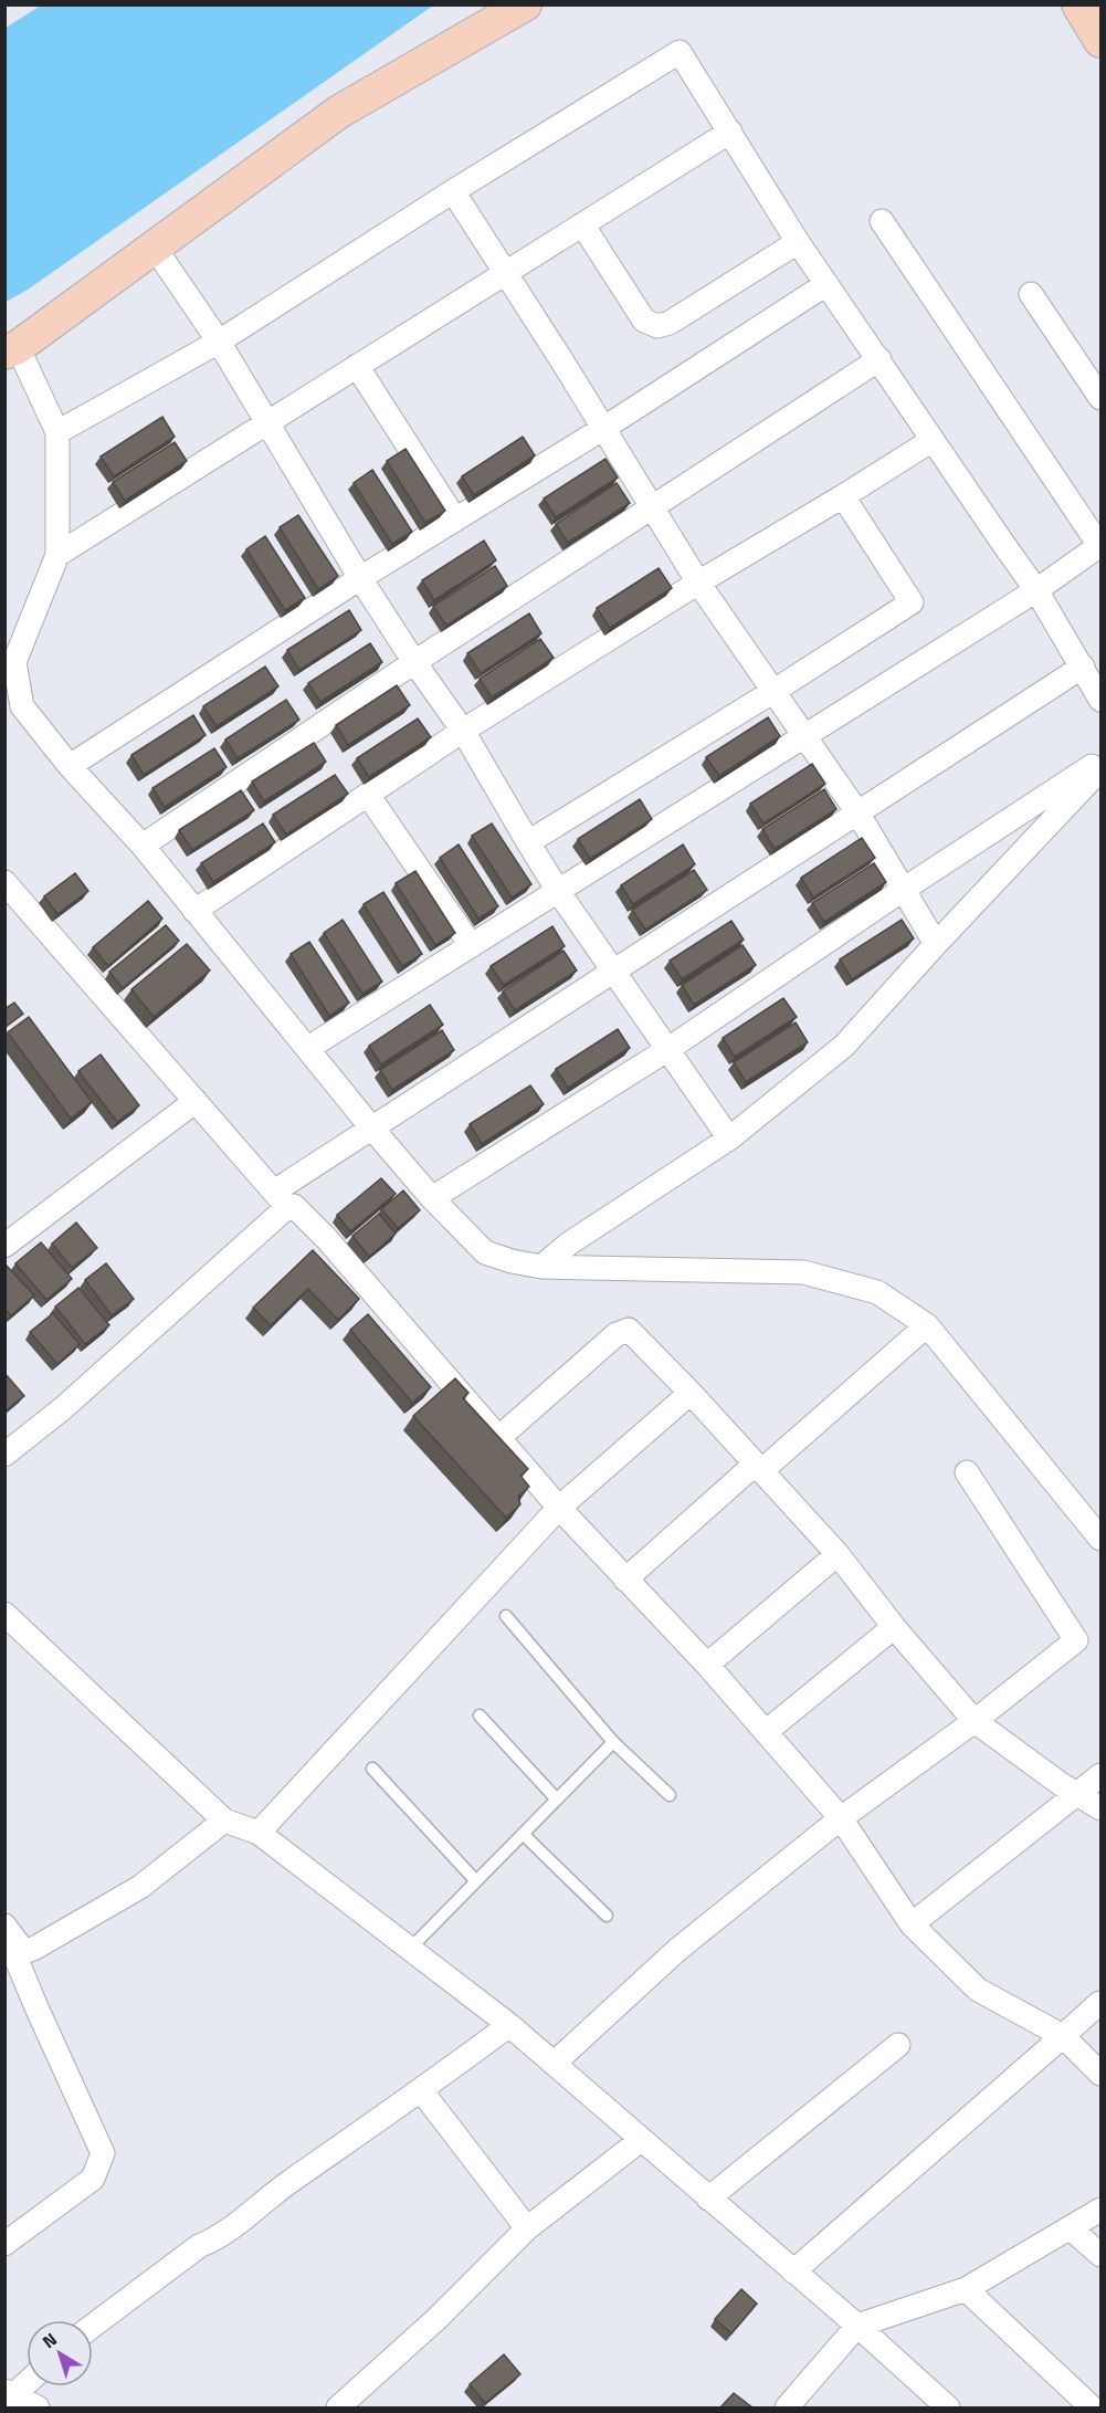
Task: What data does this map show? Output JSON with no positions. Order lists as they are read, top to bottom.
{
  "north": "top left"
}
